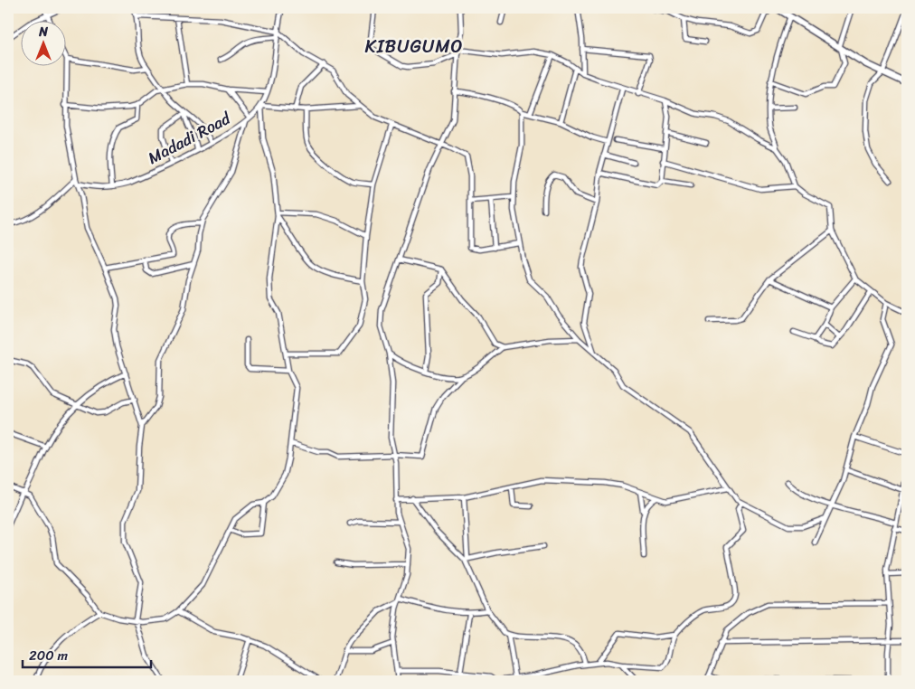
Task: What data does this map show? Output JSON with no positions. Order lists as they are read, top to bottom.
{
  "streets": {
    "street": ["Madadi Road"]
  },
  "districts": ["KIBUGUMO"],
  "scale_bar": "200 m",
  "north": "top"
}
